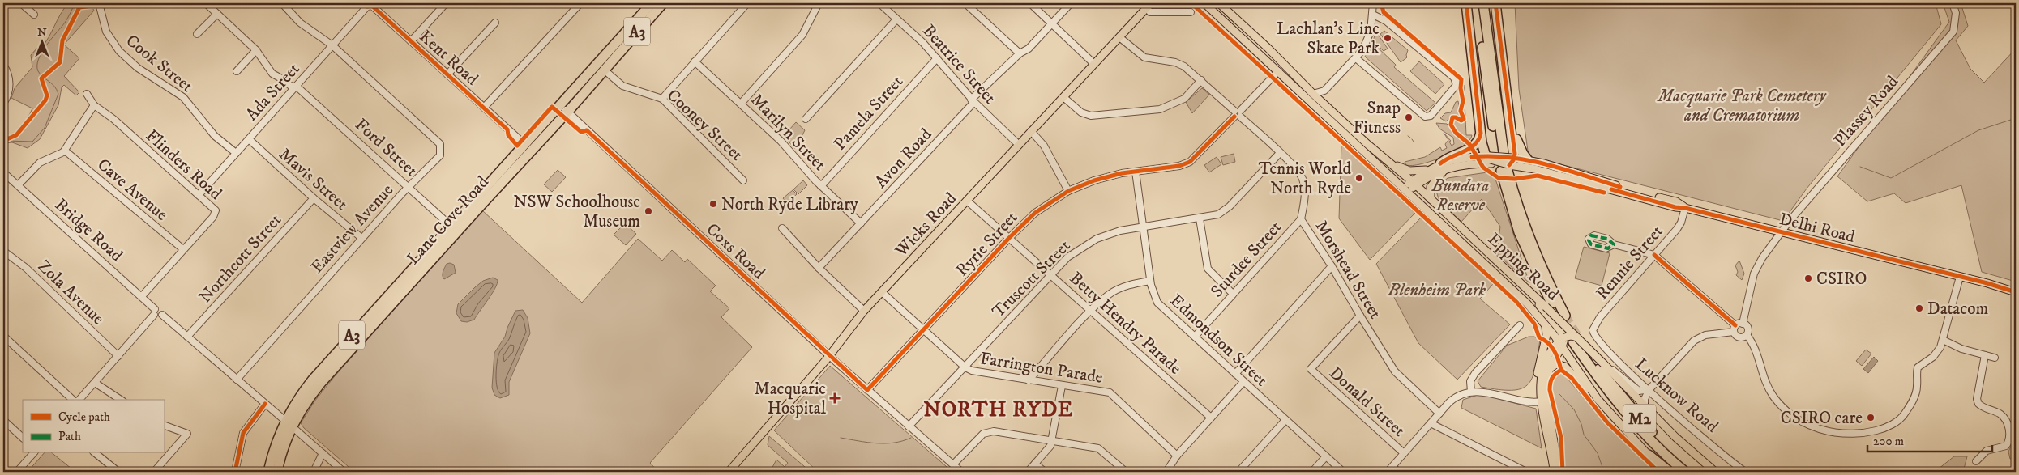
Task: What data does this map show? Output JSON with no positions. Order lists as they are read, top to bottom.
{
  "streets": {
    "highway": [
      "A3",
      "Kent Road",
      "Lane Cove Road",
      "M2"
    ],
    "main road": ["Wicks Road", "Delhi Road", "Epping Road"],
    "street": [
      "Cook Street",
      "Beatrice Street",
      "Ada Street",
      "Plassey Road",
      "Pamela Street",
      "Cooney Street",
      "Marilyn Street",
      "Ford Street",
      "Avon Road",
      "Flinders Road",
      "Mavis Street",
      "Cave Avenue",
      "Eastview Avenue",
      "Bridge Road",
      "Ryrie Street",
      "Coxs Road",
      "Northcott Street",
      "Sturdee Street",
      "Rennie Street",
      "Morshead Street",
      "Truscott Street",
      "Zola Avenue",
      "Betty Hendry Parade",
      "Edmondson Street",
      "Farrington Parade",
      "Lucknow Road",
      "Donald Street"
    ]
  },
  "crossings": [
    ["Kent Road", "Ada Street"],
    ["Kent Road", "Lane Cove Road"],
    ["Cook Street", "Ada Street"],
    ["Beatrice Street", "Pamela Street"],
    ["Beatrice Street", "Avon Road"],
    ["Beatrice Street", "Wicks Road"],
    ["Ada Street", "Ford Street"],
    ["Ada Street", "Flinders Road"],
    ["Ada Street", "Mavis Street"],
    ["Ada Street", "Eastview Avenue"],
    ["Plassey Road", "Delhi Road"],
    ["Pamela Street", "Marilyn Street"],
    ["Cooney Street", "Lane Cove Road"],
    ["Marilyn Street", "Avon Road"],
    ["Ford Street", "Lane Cove Road"],
    ["Ford Street", "Eastview Avenue"],
    ["Flinders Road", "Cave Avenue"],
    ["Flinders Road", "Bridge Road"],
    ["Mavis Street", "Eastview Avenue"],
    ["Mavis Street", "Northcott Street"],
    ["Lane Cove Road", "Coxs Road"],
    ["Wicks Road", "Coxs Road"],
    ["Wicks Road", "Morshead Street"],
    ["Wicks Road", "Betty Hendry Parade"],
    ["Wicks Road", "Farrington Parade"],
    ["Delhi Road", "Rennie Street"],
    ["Ryrie Street", "Coxs Road"],
    ["Ryrie Street", "Epping Road"],
    ["Ryrie Street", "Morshead Street"],
    ["Ryrie Street", "Betty Hendry Parade"],
    ["Ryrie Street", "Edmondson Street"],
    ["Ryrie Street", "Farrington Parade"],
    ["Coxs Road", "Truscott Street"],
    ["Sturdee Street", "Morshead Street"],
    ["Sturdee Street", "Edmondson Street"],
    ["Rennie Street", "Lucknow Road"],
    ["Epping Road", "M2"],
    ["Morshead Street", "Truscott Street"],
    ["Morshead Street", "Donald Street"],
    ["Truscott Street", "Betty Hendry Parade"],
    ["Truscott Street", "Edmondson Street"],
    ["Truscott Street", "Farrington Parade"]
  ],
  "districts": ["NORTH RYDE"],
  "parks": ["Macquarie Park Cemetery and Crematorium", "Bundara Reserve", "Blenheim Park"],
  "places": {
    "other": [
      "Lachlan's Line Skate Park",
      "Snap Fitness",
      "Tennis World North Ryde",
      "North Ryde Library",
      "NSW Schoolhouse Museum",
      "CSIRO",
      "Datacom",
      "CSIRO care"
    ],
    "health": ["Macquarie Hospital"]
  },
  "legend": ["Cycle path", "Path"],
  "scale_bar": "200 m",
  "north": "top"
}
